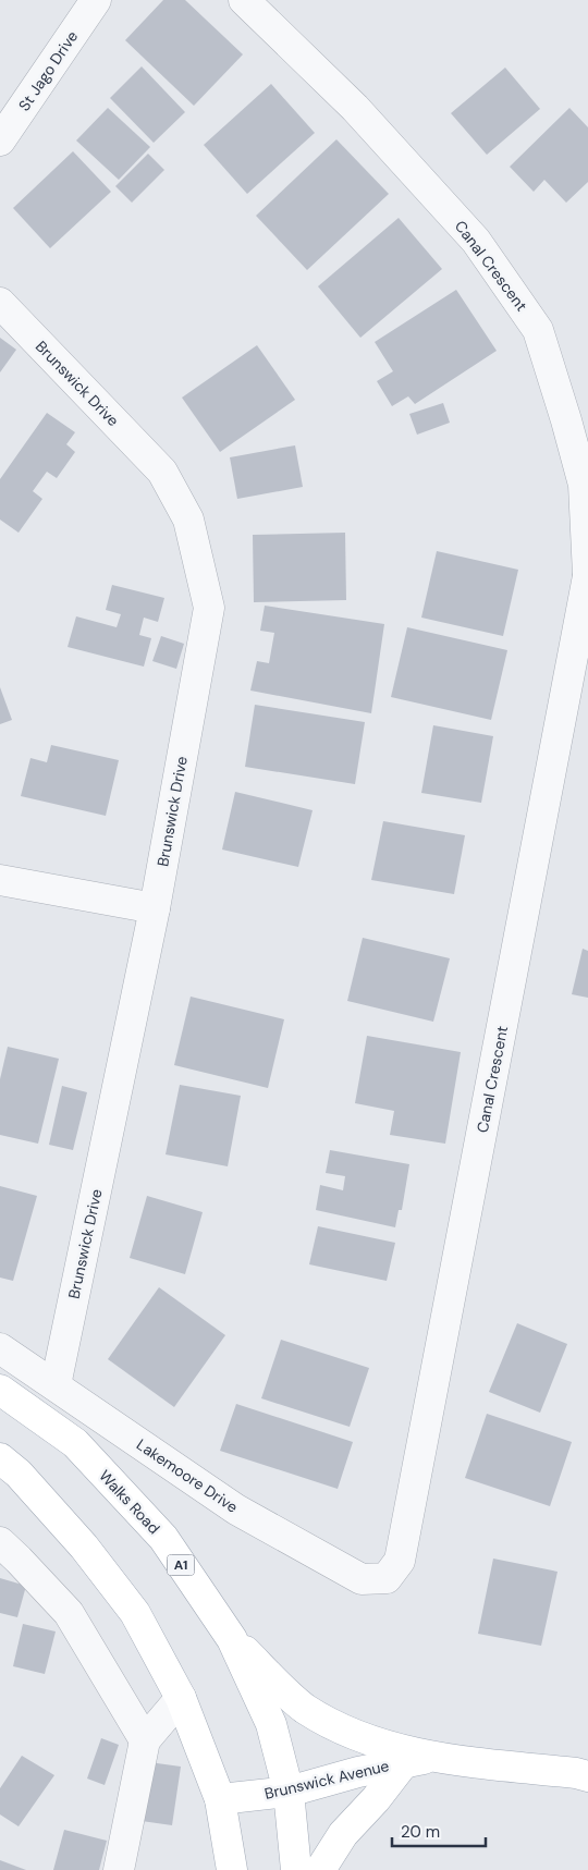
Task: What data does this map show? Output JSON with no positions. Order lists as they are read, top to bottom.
{
  "streets": {
    "main road": ["Walks Road", "A1", "Brunswick Avenue"],
    "street": [
      "St Jago Drive",
      "Canal Crescent",
      "Brunswick Drive",
      "Lakemoore Drive"
    ]
  },
  "crossings": [
    ["Canal Crescent", "Lakemoore Drive"],
    ["Brunswick Drive", "Lakemoore Drive"],
    ["Walks Road", "A1"],
    ["Walks Road", "Brunswick Avenue"],
    ["A1", "Brunswick Avenue"]
  ],
  "scale_bar": "20 m"
}
